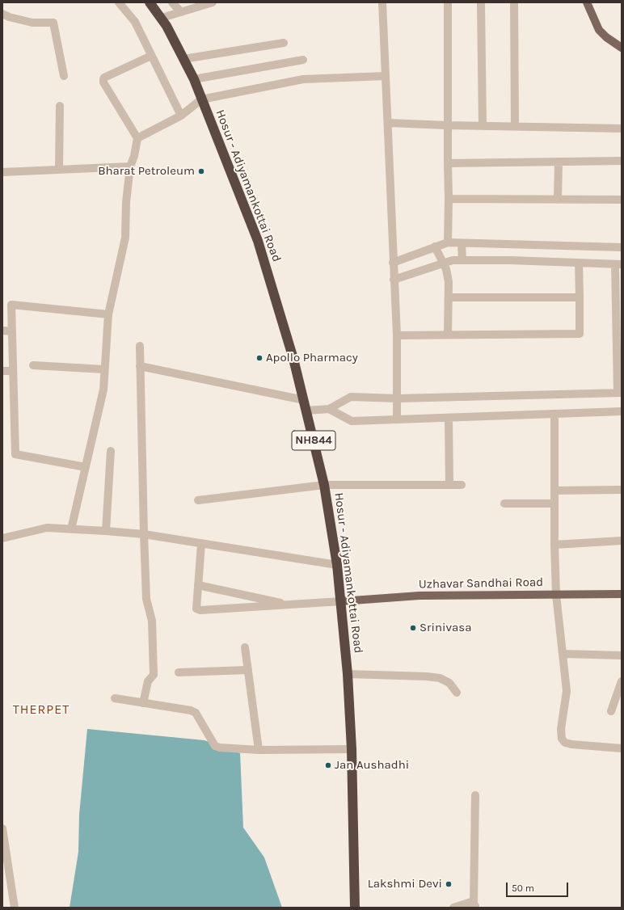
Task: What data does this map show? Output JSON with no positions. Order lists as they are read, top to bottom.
{
  "streets": {
    "highway": ["Hosur - Adiyamankottai Road", "NH844"],
    "main road": ["Uzhavar Sandhai Road"]
  },
  "crossings": [
    ["Hosur - Adiyamankottai Road", "Uzhavar Sandhai Road"]
  ],
  "districts": ["THERPET"],
  "places": [
    "Bharat Petroleum",
    "Apollo Pharmacy",
    "Srinivasa",
    "Jan Aushadhi",
    "Lakshmi Devi"
  ],
  "scale_bar": "50 m"
}
